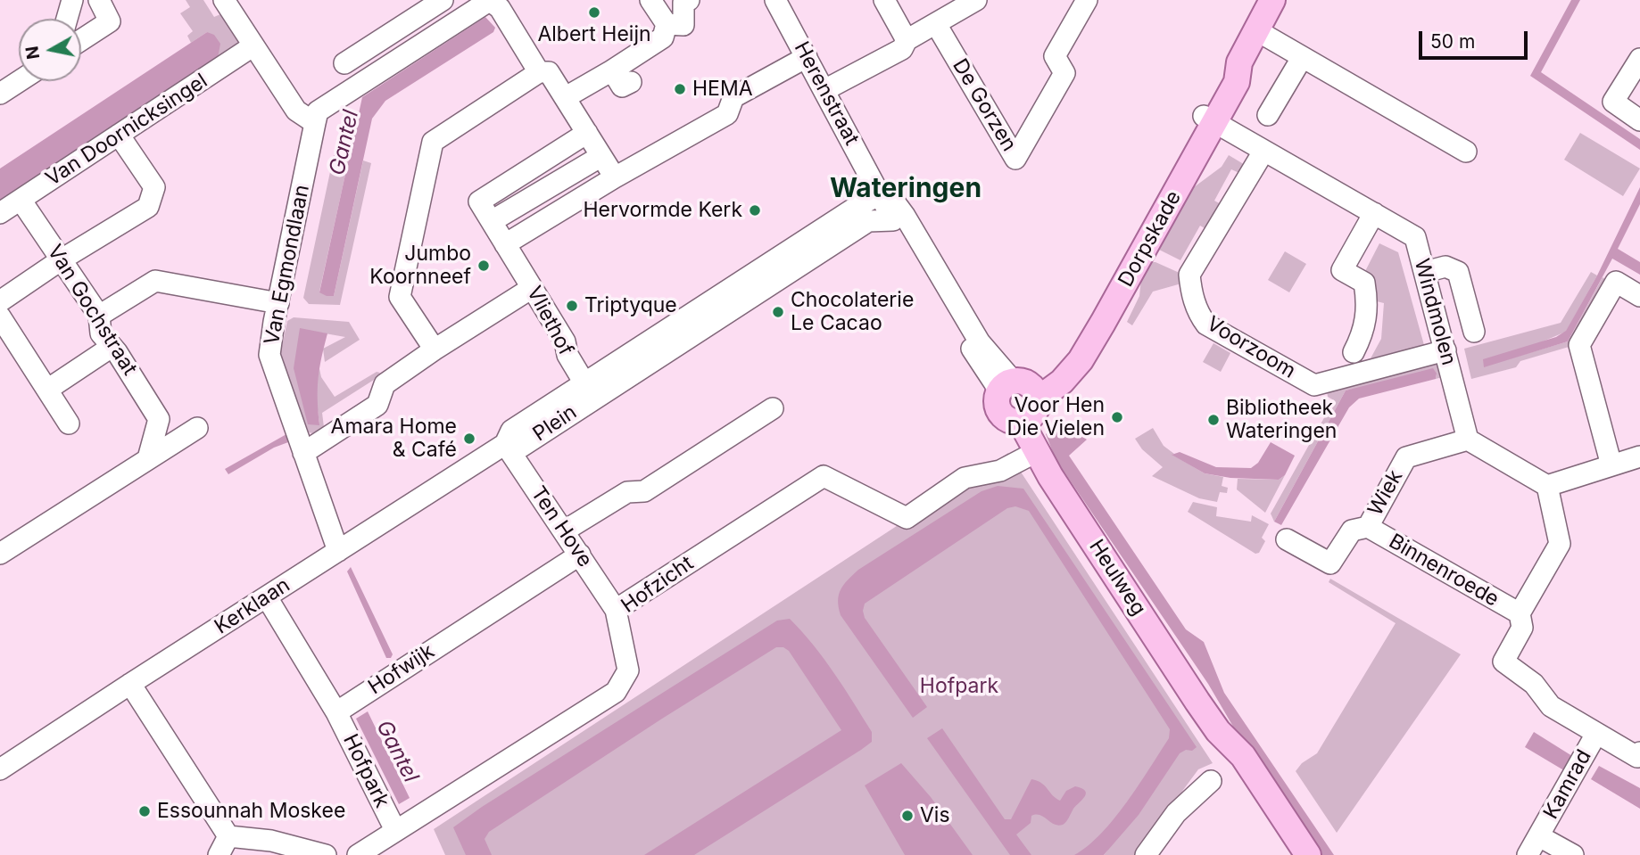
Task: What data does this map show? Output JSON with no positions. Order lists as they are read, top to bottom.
{
  "streets": {
    "main road": ["Dorpskade", "Heulweg"],
    "street": [
      "Herenstraat",
      "De Gorzen",
      "Van Doornicksingel",
      "Van Egmondlaan",
      "Van Gochstraat",
      "Windmolen",
      "Vliethof",
      "Voorzoom",
      "Plein",
      "Wiek",
      "Ten Hove",
      "Binnenroede",
      "Hofzicht",
      "Kerklaan",
      "Hofwijk",
      "Hofpark",
      "Kamrad"
    ]
  },
  "crossings": [
    ["Herenstraat", "Plein"],
    ["Van Doornicksingel", "Van Gochstraat"],
    ["Dorpskade", "Windmolen"],
    ["Dorpskade", "Heulweg"],
    ["Van Egmondlaan", "Kerklaan"],
    ["Windmolen", "Voorzoom"],
    ["Windmolen", "Wiek"],
    ["Vliethof", "Plein"],
    ["Plein", "Ten Hove"],
    ["Plein", "Kerklaan"],
    ["Wiek", "Binnenroede"],
    ["Ten Hove", "Hofzicht"],
    ["Ten Hove", "Kerklaan"],
    ["Ten Hove", "Hofwijk"],
    ["Heulweg", "Hofzicht"],
    ["Hofzicht", "Hofpark"],
    ["Hofwijk", "Hofpark"]
  ],
  "districts": ["Wateringen"],
  "water": ["Gantel"],
  "parks": ["Hofpark"],
  "places": [
    "Albert Heijn",
    "HEMA",
    "Hervormde Kerk",
    "Jumbo Koornneef",
    "Triptyque",
    "Chocolaterie Le Cacao",
    "Voor Hen Die Vielen",
    "Bibliotheek Wateringen",
    "Amara Home & Café",
    "Essounnah Moskee",
    "Vis"
  ],
  "scale_bar": "50 m",
  "north": "left"
}
